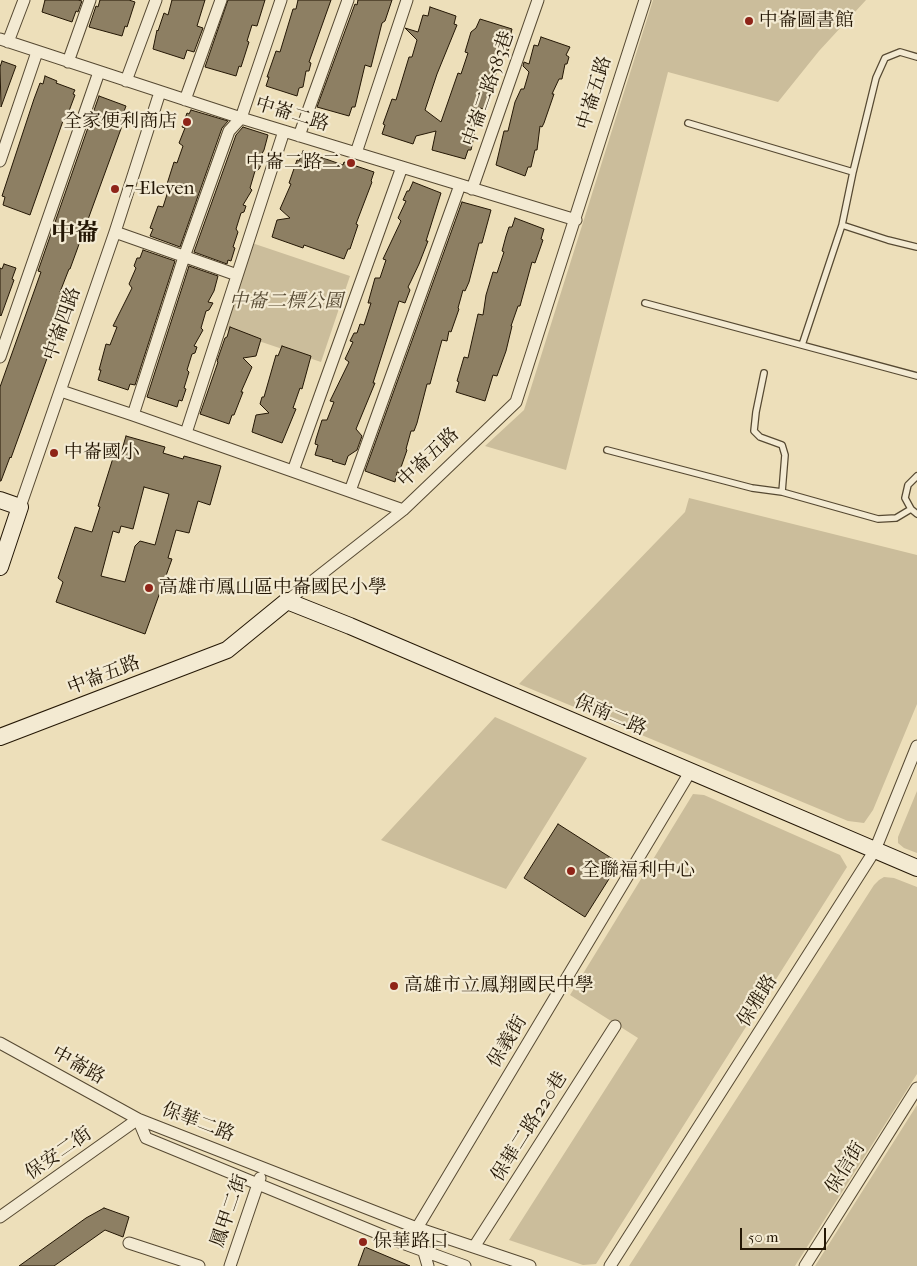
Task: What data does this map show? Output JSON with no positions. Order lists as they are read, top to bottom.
{
  "streets": {
    "street": [
      "中崙二路583巷",
      "中崙五路",
      "中崙二路",
      "中崙四路",
      "保南二路",
      "保雅路",
      "保義街",
      "中崙路",
      "保華二路",
      "保華二路220巷",
      "保安二街",
      "保信街",
      "鳳甲二街"
    ]
  },
  "crossings": [
    ["中崙二路583巷", "中崙二路"],
    ["中崙五路", "中崙二路"],
    ["中崙五路", "保南二路"],
    ["中崙二路", "中崙四路"],
    ["保南二路", "保雅路"],
    ["保南二路", "保義街"],
    ["保義街", "保華二路"],
    ["中崙路", "保華二路"],
    ["中崙路", "保安二街"],
    ["保華二路", "保華二路220巷"],
    ["保華二路", "保安二街"],
    ["保華二路", "鳳甲二街"]
  ],
  "districts": ["中崙"],
  "parks": ["中崙二標公園"],
  "places": [
    "中崙圖書館",
    "全家便利商店",
    "中崙二路二",
    "7-Eleven",
    "中崙國小",
    "高雄市鳳山區中崙國民小學",
    "全聯福利中心",
    "高雄市立鳳翔國民中學",
    "保華路口"
  ],
  "scale_bar": "50 m"
}
